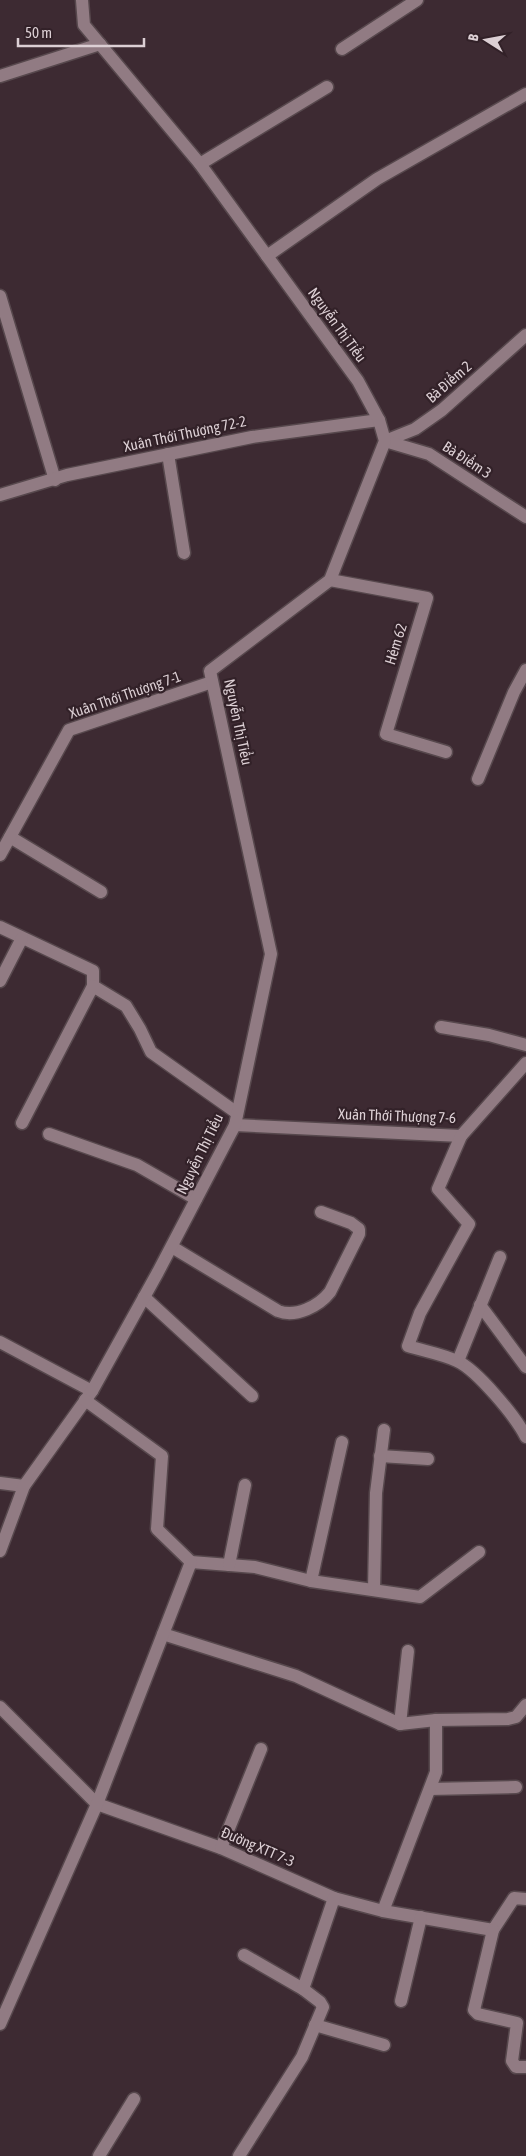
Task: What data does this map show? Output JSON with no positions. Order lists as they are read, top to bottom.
{
  "streets": {
    "street": [
      "Nguyễn Thị Tiểu",
      "Bà Điểm 2",
      "Xuân Thới Thượng 72-2",
      "Bà Điểm 3",
      "Hẻm 62",
      "Xuân Thới Thượng 7-1",
      "Xuân Thới Thượng 7-6",
      "Đường XTT 7-3"
    ]
  },
  "crossings": [
    ["Nguyễn Thị Tiểu", "Bà Điểm 2"],
    ["Nguyễn Thị Tiểu", "Xuân Thới Thượng 72-2"],
    ["Nguyễn Thị Tiểu", "Bà Điểm 3"],
    ["Nguyễn Thị Tiểu", "Hẻm 62"],
    ["Nguyễn Thị Tiểu", "Xuân Thới Thượng 7-1"],
    ["Nguyễn Thị Tiểu", "Xuân Thới Thượng 7-6"],
    ["Bà Điểm 2", "Bà Điểm 3"]
  ],
  "scale_bar": "50 m",
  "north": "left"
}
